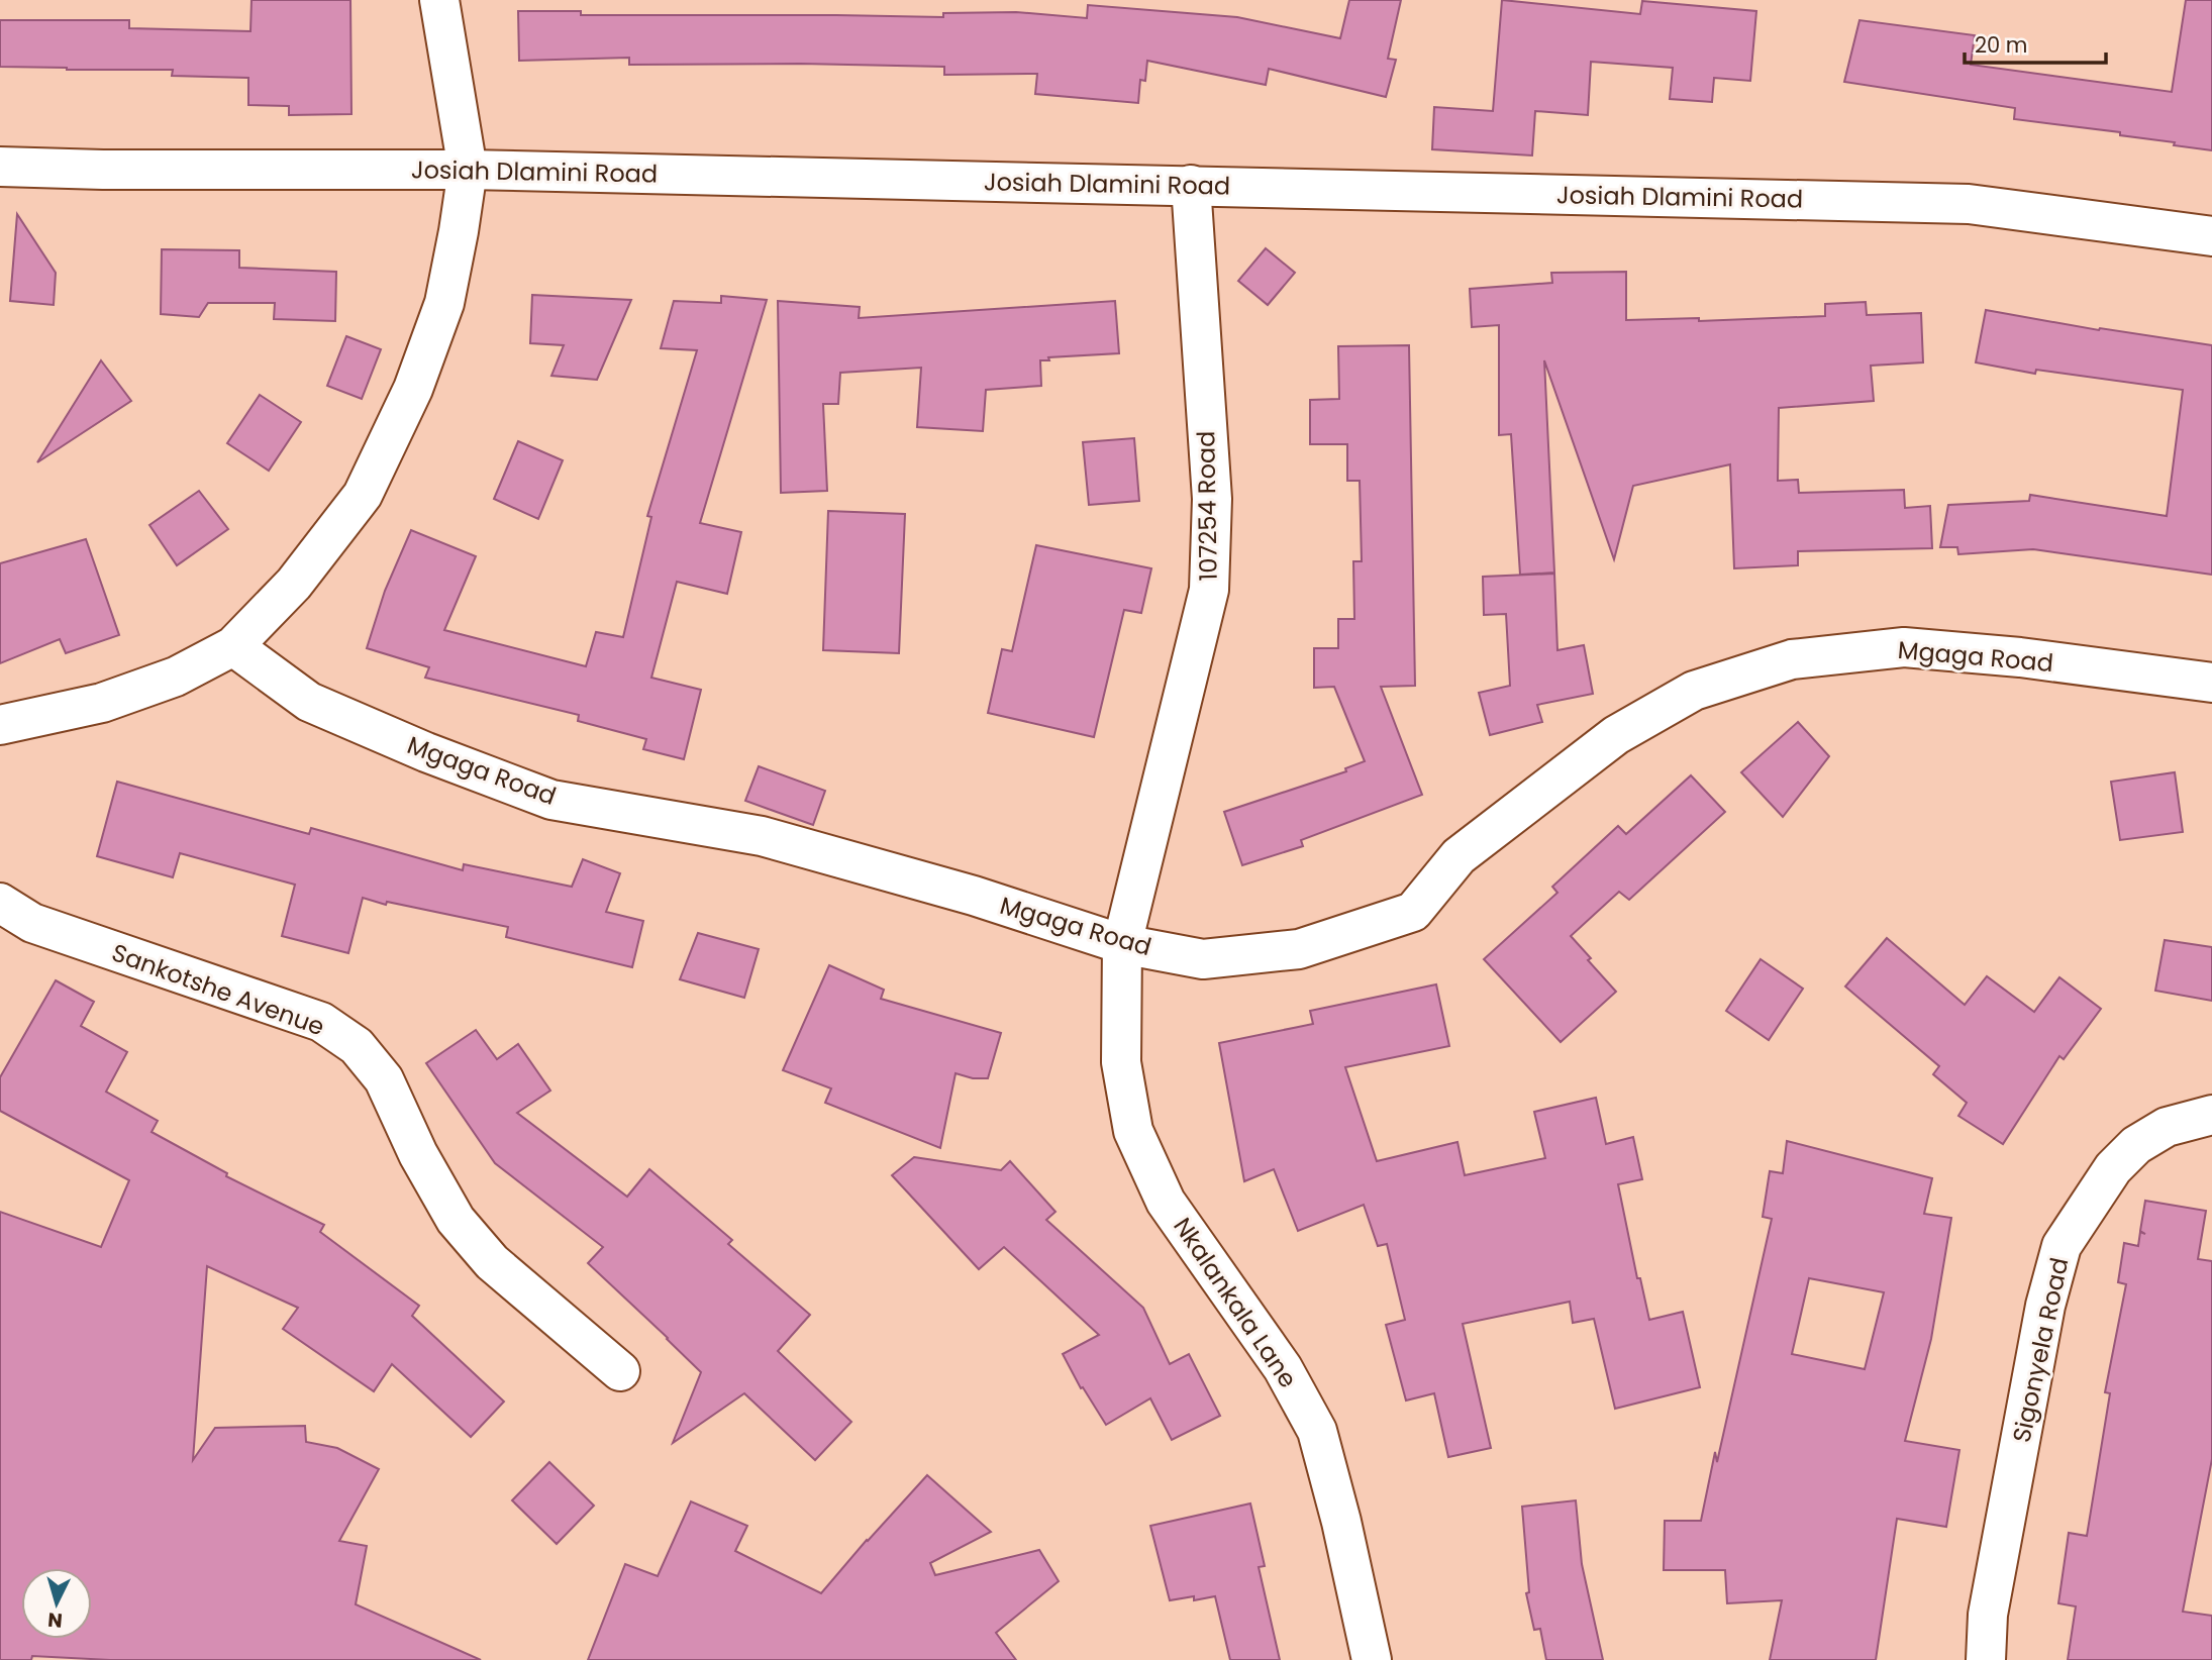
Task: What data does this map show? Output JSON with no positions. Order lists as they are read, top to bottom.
{
  "streets": {
    "street": [
      "Josiah Dlamini Road",
      "107254 Road",
      "Mgaga Road",
      "Sankotshe Avenue",
      "Nkalankala Lane",
      "Sigonyela Road"
    ]
  },
  "crossings": [
    ["Josiah Dlamini Road", "107254 Road"],
    ["107254 Road", "Mgaga Road"],
    ["107254 Road", "Nkalankala Lane"],
    ["Mgaga Road", "Nkalankala Lane"]
  ],
  "scale_bar": "20 m",
  "north": "bottom"
}
